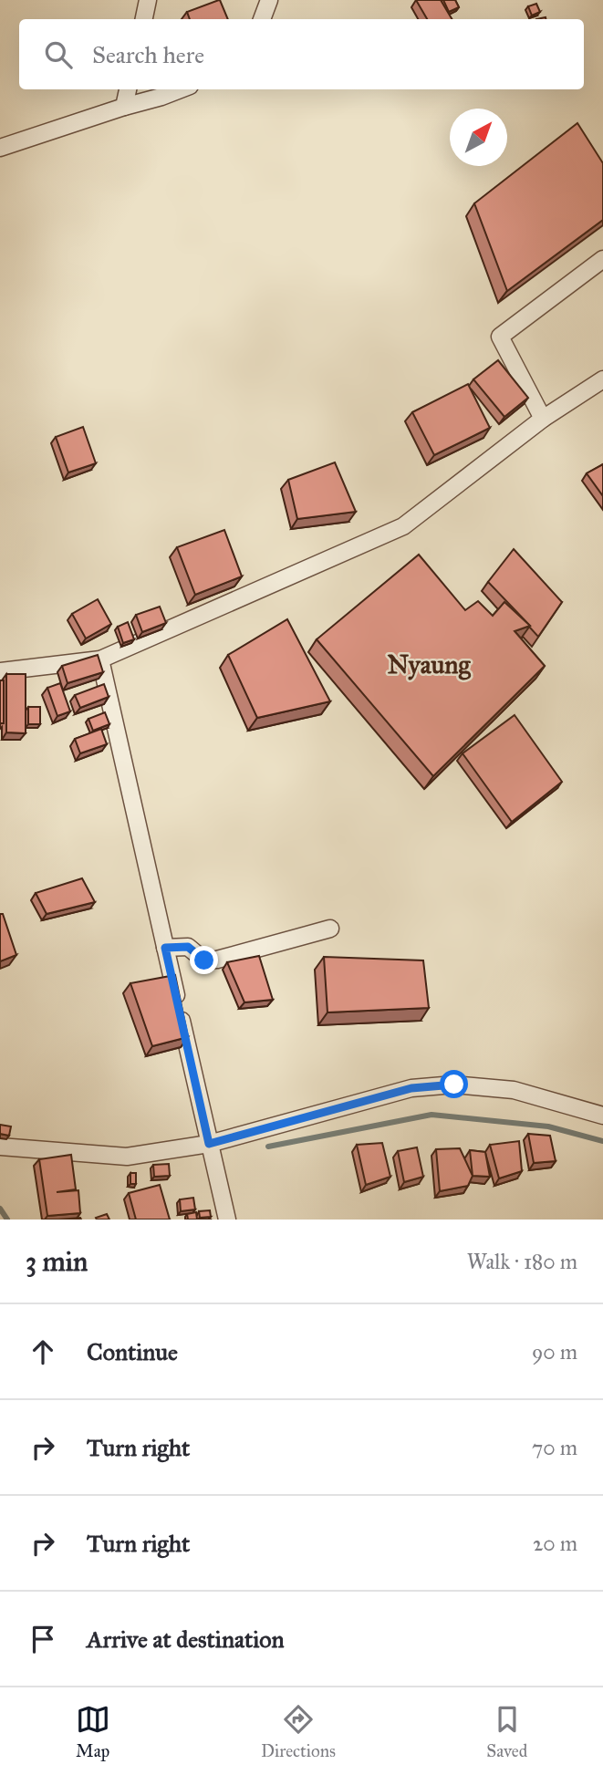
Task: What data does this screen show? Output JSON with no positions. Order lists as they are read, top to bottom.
{
  "districts": ["Nyaung"],
  "north": "top right",
  "page": {
    "search": "Search here",
    "heading": ["3 min", "Walk · 180 m"],
    "list": [
      ["Continue", "90 m"],
      ["Turn right", "70 m"],
      ["Turn right", "20 m"],
      "Arrive at destination"
    ],
    "nav": ["Map", "Directions", "Saved"]
  }
}
